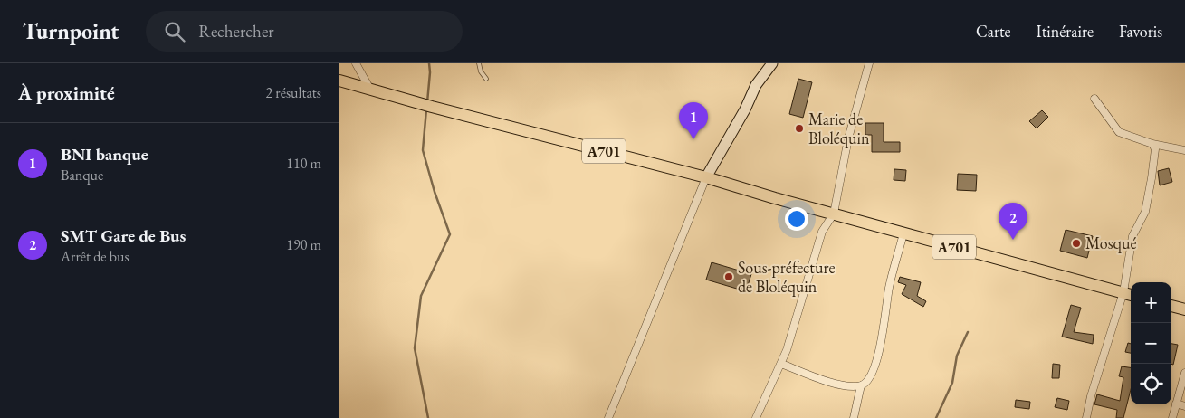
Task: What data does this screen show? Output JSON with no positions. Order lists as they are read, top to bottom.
{
  "streets": {
    "highway": ["A701"]
  },
  "places": ["Marie de Bloléquin", "Mosqué", "Sous-préfecture de Bloléquin"],
  "page": {
    "header": "Turnpoint",
    "search": "Rechercher",
    "nav": ["Carte", "Itinéraire", "Favoris"],
    "heading": ["À proximité", "2 résultats"],
    "pins": ["1", "2"],
    "list": [
      {
        "mark": "1",
        "name": "BNI banque",
        "note": "Banque",
        "value": "110 m"
      },
      {
        "mark": "2",
        "name": "SMT Gare de Bus",
        "note": "Arrêt de bus",
        "value": "190 m"
      }
    ],
    "map_buttons": ["+", "−"]
  }
}
